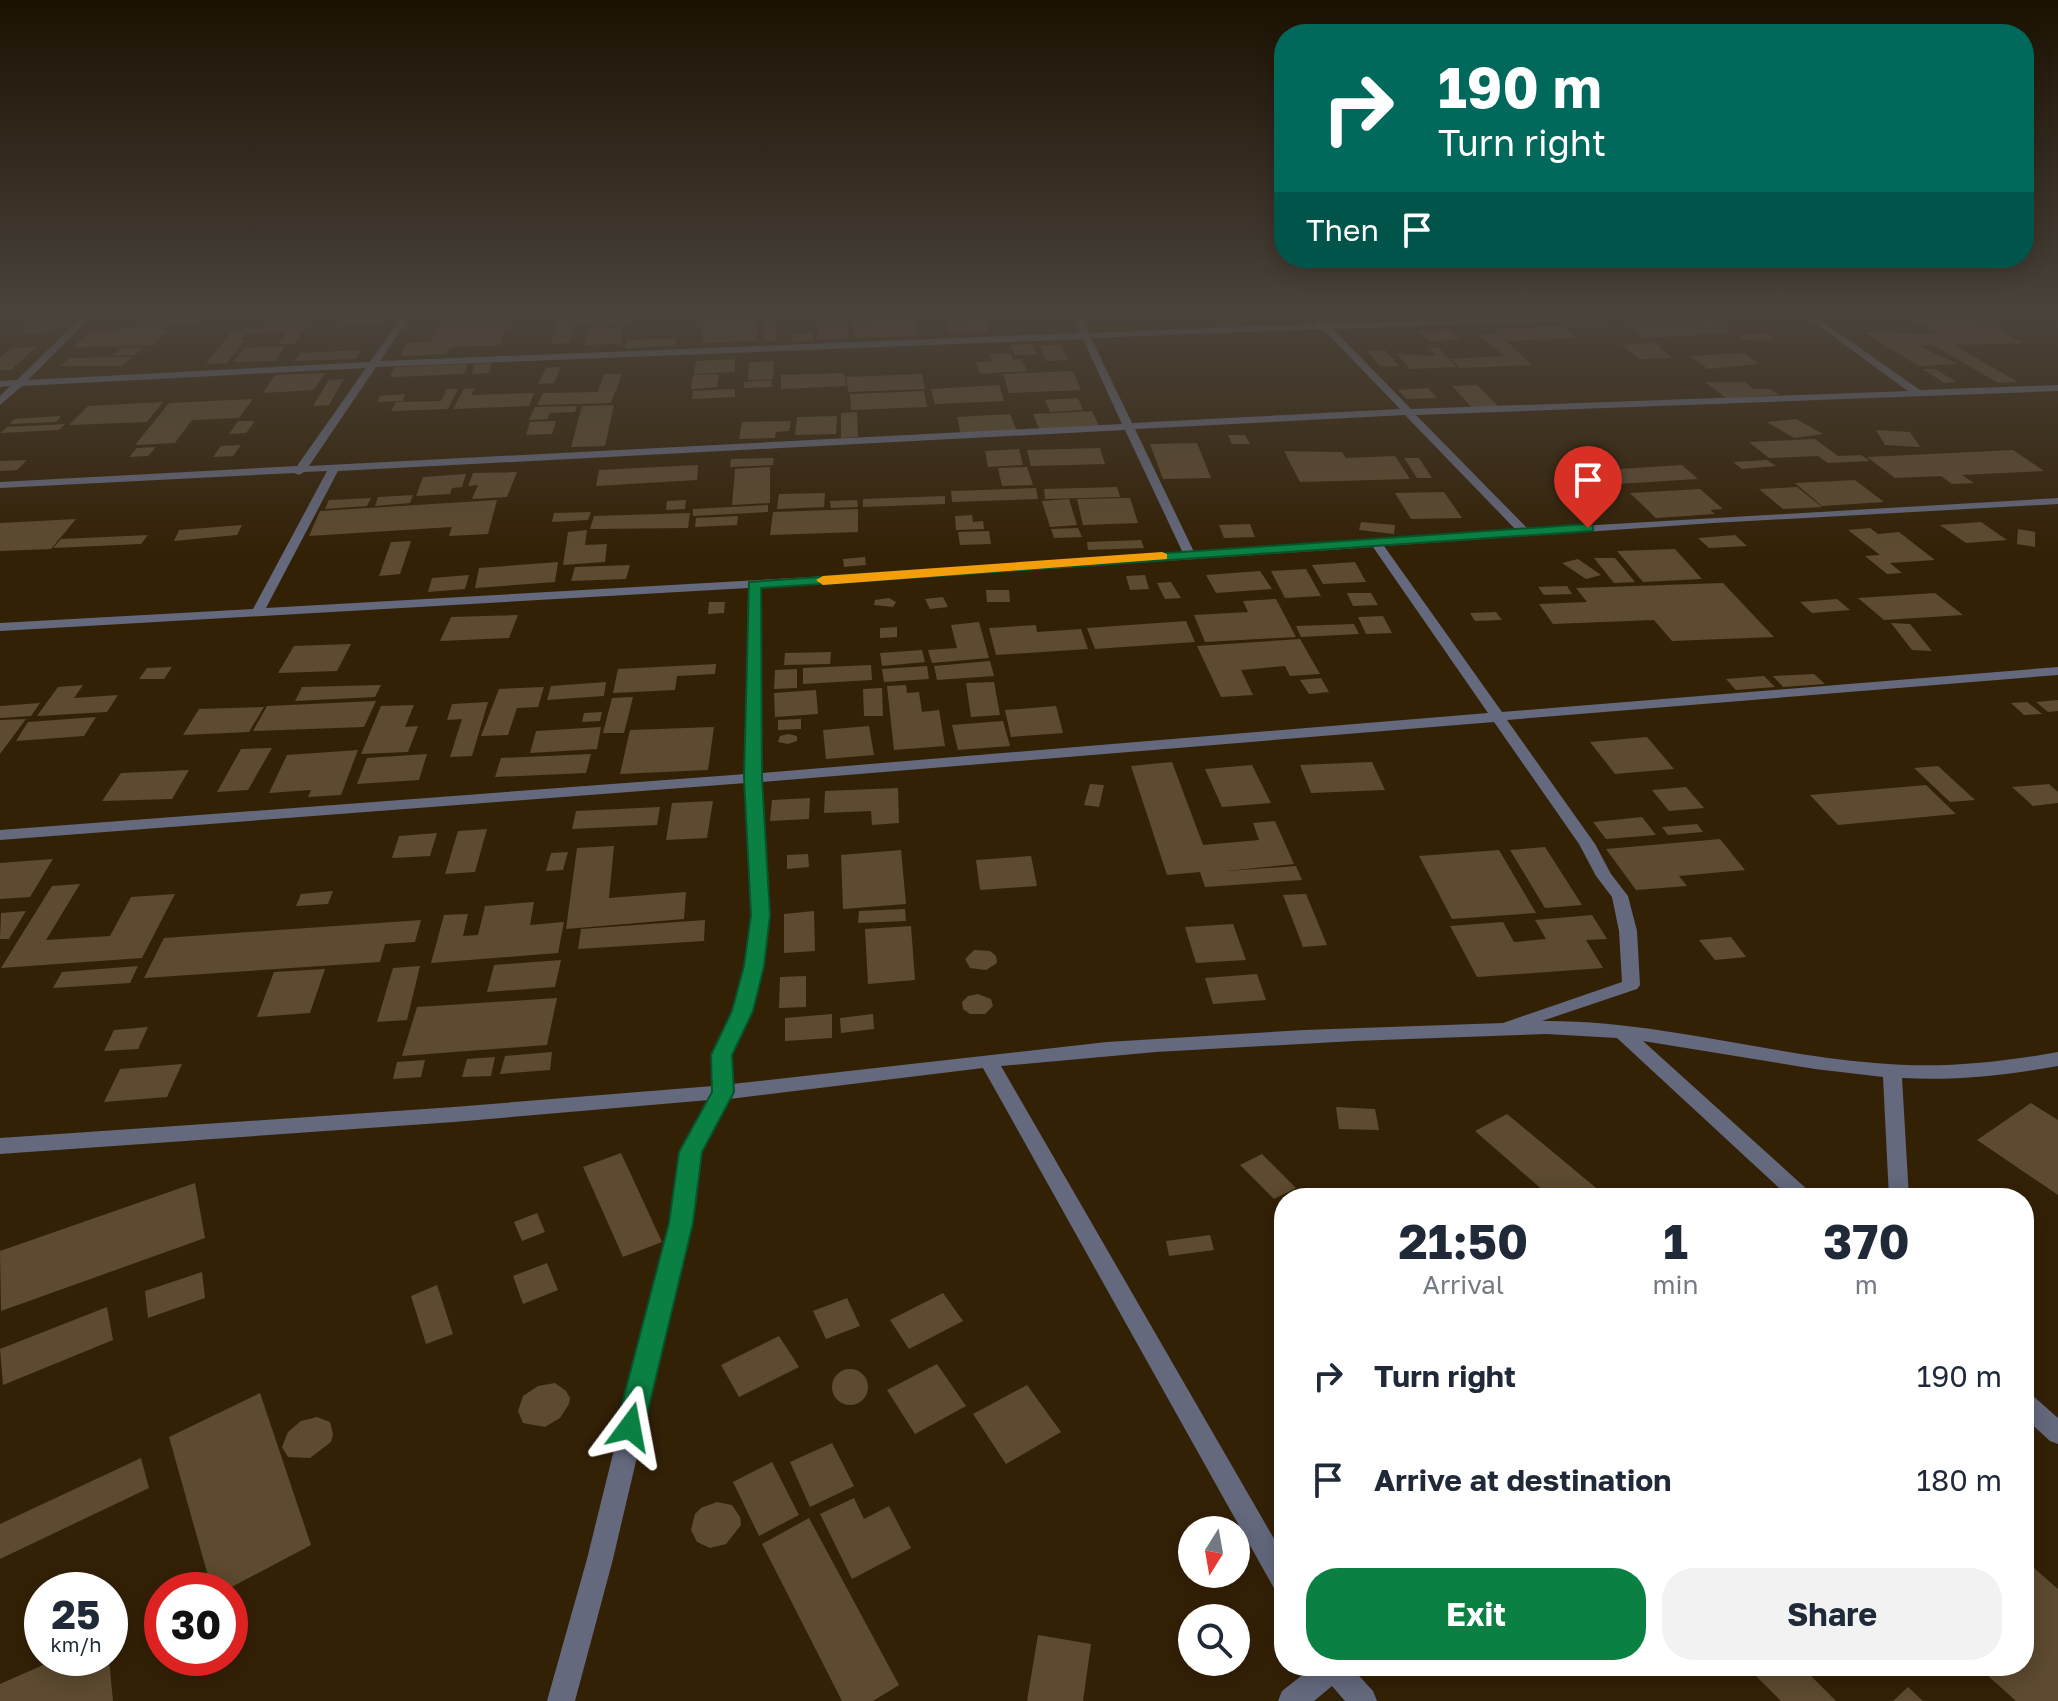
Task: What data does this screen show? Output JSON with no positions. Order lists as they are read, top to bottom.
{
  "north": "bottom",
  "page": {
    "turn": ["190 m", "Turn right"],
    "then": "Then",
    "eta": [
      "21:50",
      "Arrival",
      "1",
      "min",
      "370",
      "m"
    ],
    "list": [
      {
        "name": "Turn right",
        "value": "190 m"
      },
      {
        "name": "Arrive at destination",
        "value": "180 m"
      }
    ],
    "buttons": ["Exit", "Share"],
    "speed": "25 km/h",
    "limit": "30"
  }
}
